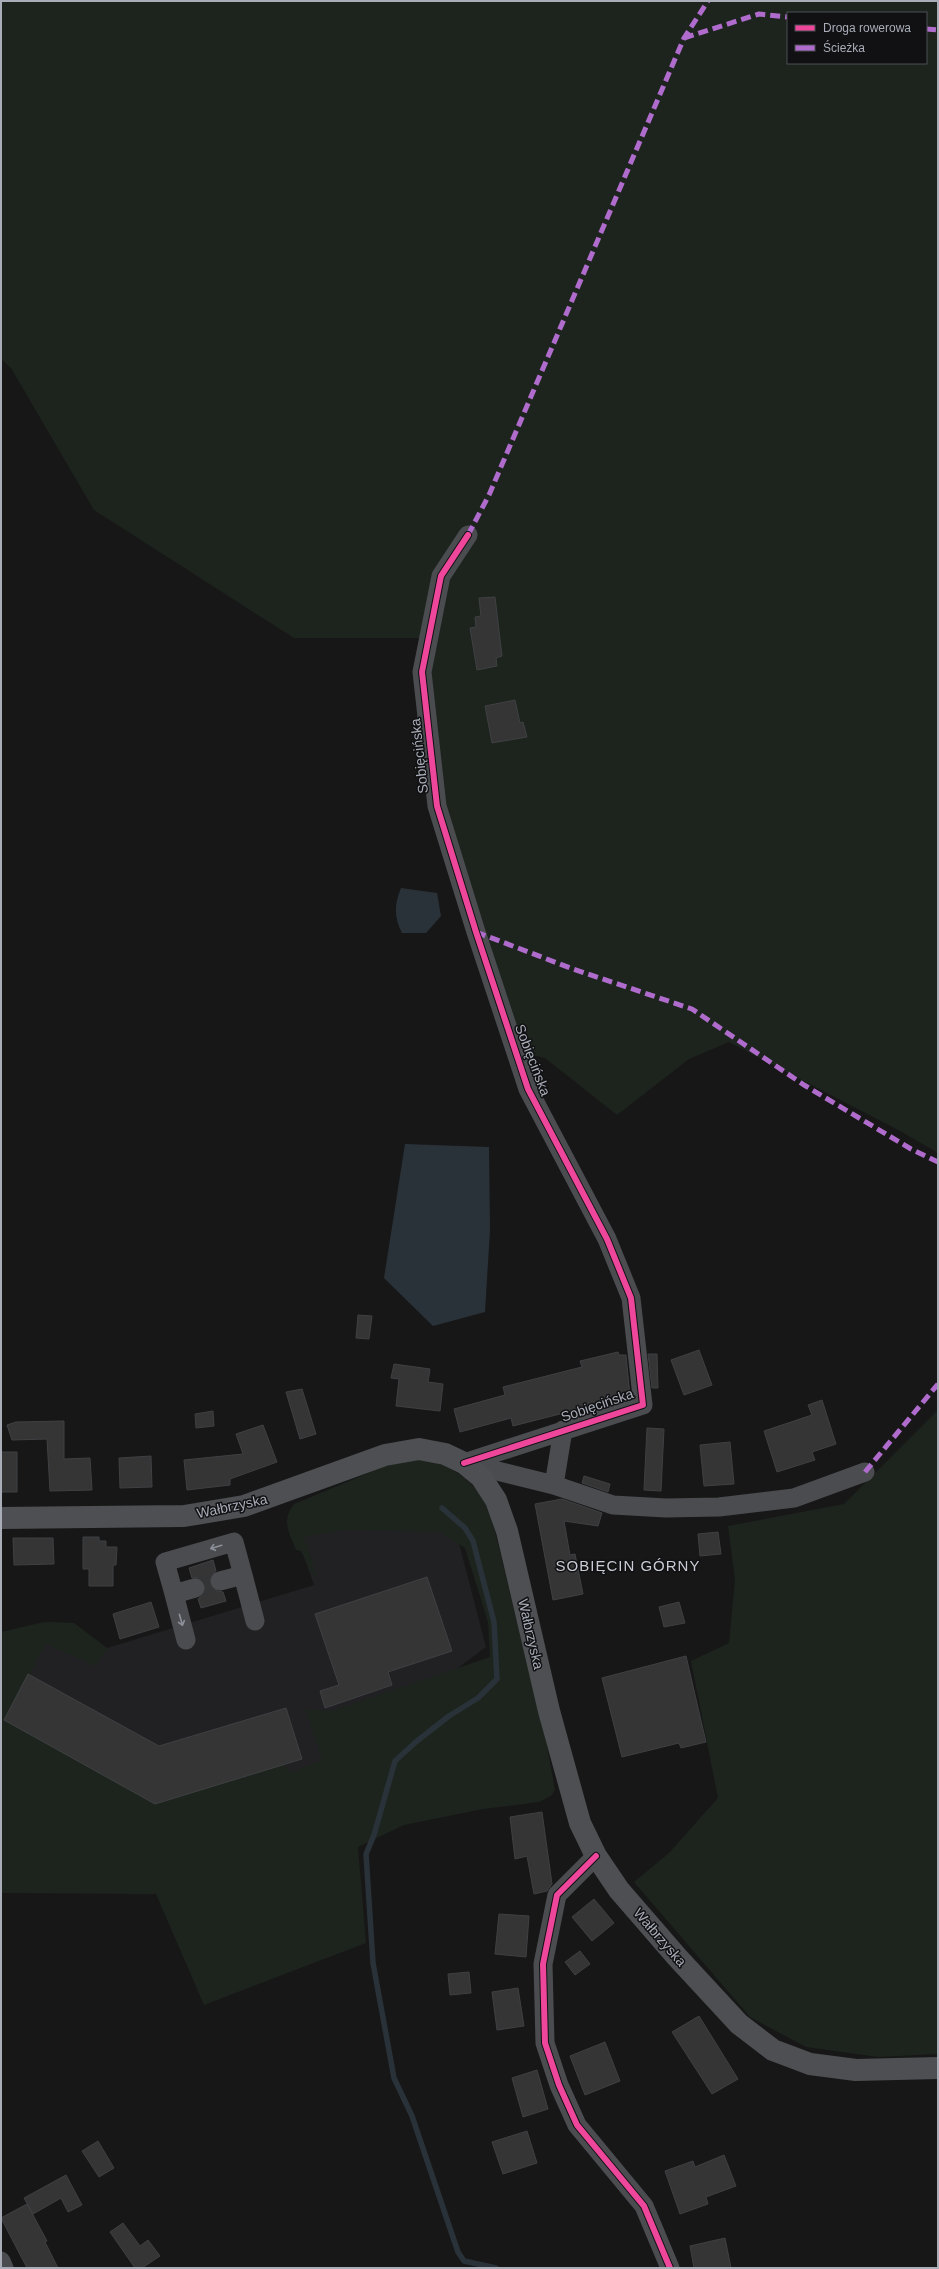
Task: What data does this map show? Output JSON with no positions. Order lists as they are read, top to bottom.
{
  "streets": {
    "main road": ["Wałbrzyska"],
    "street": ["Sobięcińska"]
  },
  "crossings": [
    ["Sobięcińska", "Wałbrzyska"]
  ],
  "districts": ["SOBIĘCIN GÓRNY"],
  "legend": ["Droga rowerowa", "Ścieżka"]
}
